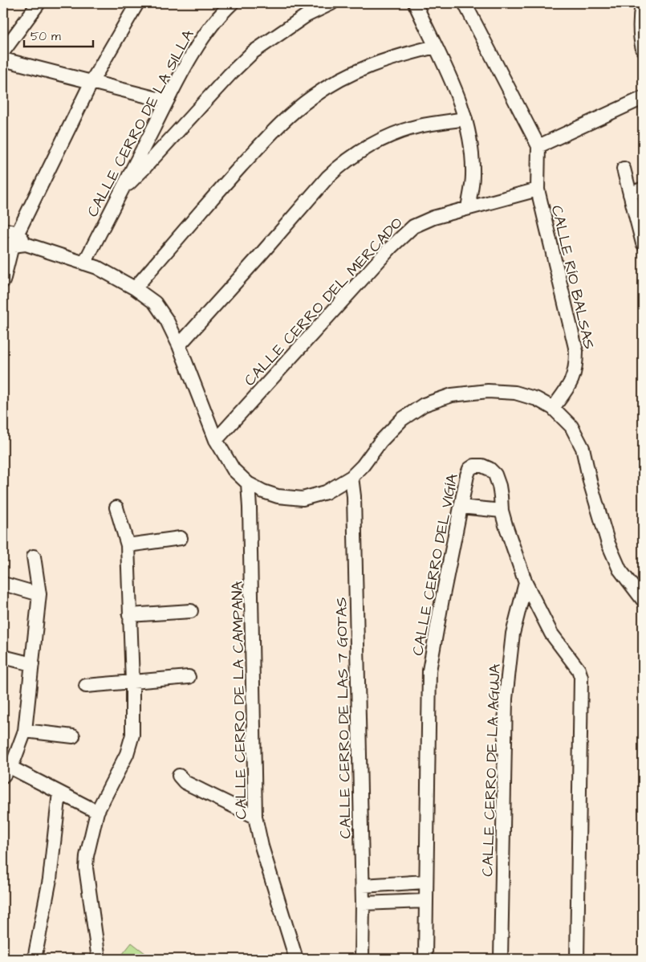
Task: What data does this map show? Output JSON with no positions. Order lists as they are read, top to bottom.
{
  "streets": {
    "street": [
      "CALLE CERRO DE LA SILLA",
      "CALLE RÍO BALSAS",
      "CALLE CERRO DEL MERCADO",
      "CALLE CERRO DEL VIGÍA",
      "CALLE CERRO DE LA CAMPANA",
      "CALLE CERRO DE LAS 7 GOTAS",
      "CALLE CERRO DE LA AGUJA"
    ]
  },
  "crossings": [
    ["CALLE RÍO BALSAS", "CALLE CERRO DEL MERCADO"],
    ["CALLE CERRO DEL VIGÍA", "CALLE CERRO DE LA AGUJA"]
  ],
  "scale_bar": "50 m"
}
